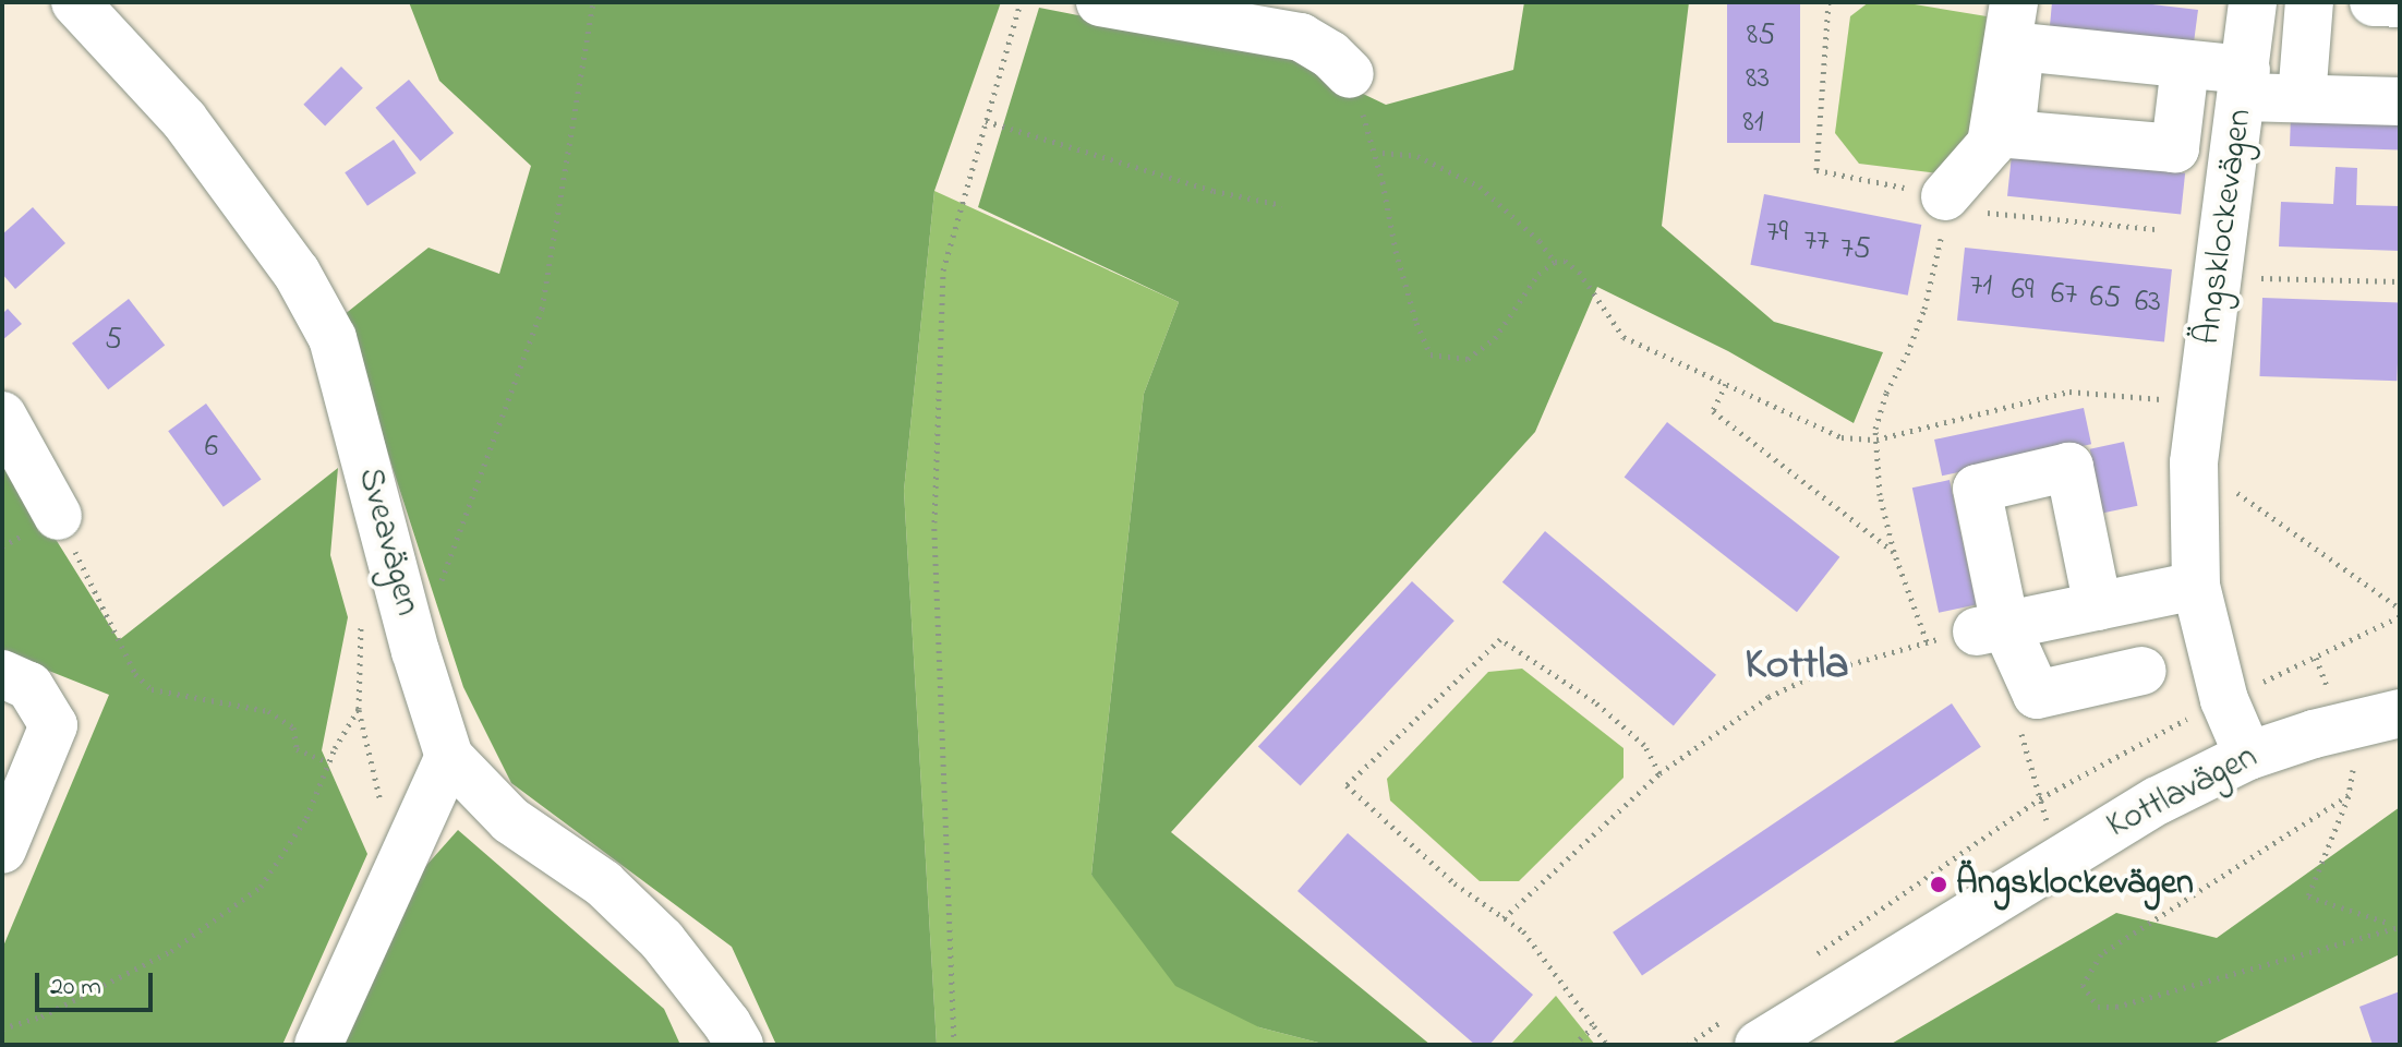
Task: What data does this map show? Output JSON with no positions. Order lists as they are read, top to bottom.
{
  "streets": {
    "street": ["Ängsklockevägen", "Sveavägen", "Kottlavägen"]
  },
  "crossings": [
    ["Ängsklockevägen", "Kottlavägen"]
  ],
  "districts": ["Kottla"],
  "places": ["Ängsklockevägen"],
  "house_numbers": [
    "85",
    "83",
    "81",
    "79",
    "77",
    "75",
    "71",
    "69",
    "67",
    "65",
    "63",
    "5",
    "6"
  ],
  "scale_bar": "20 m"
}
